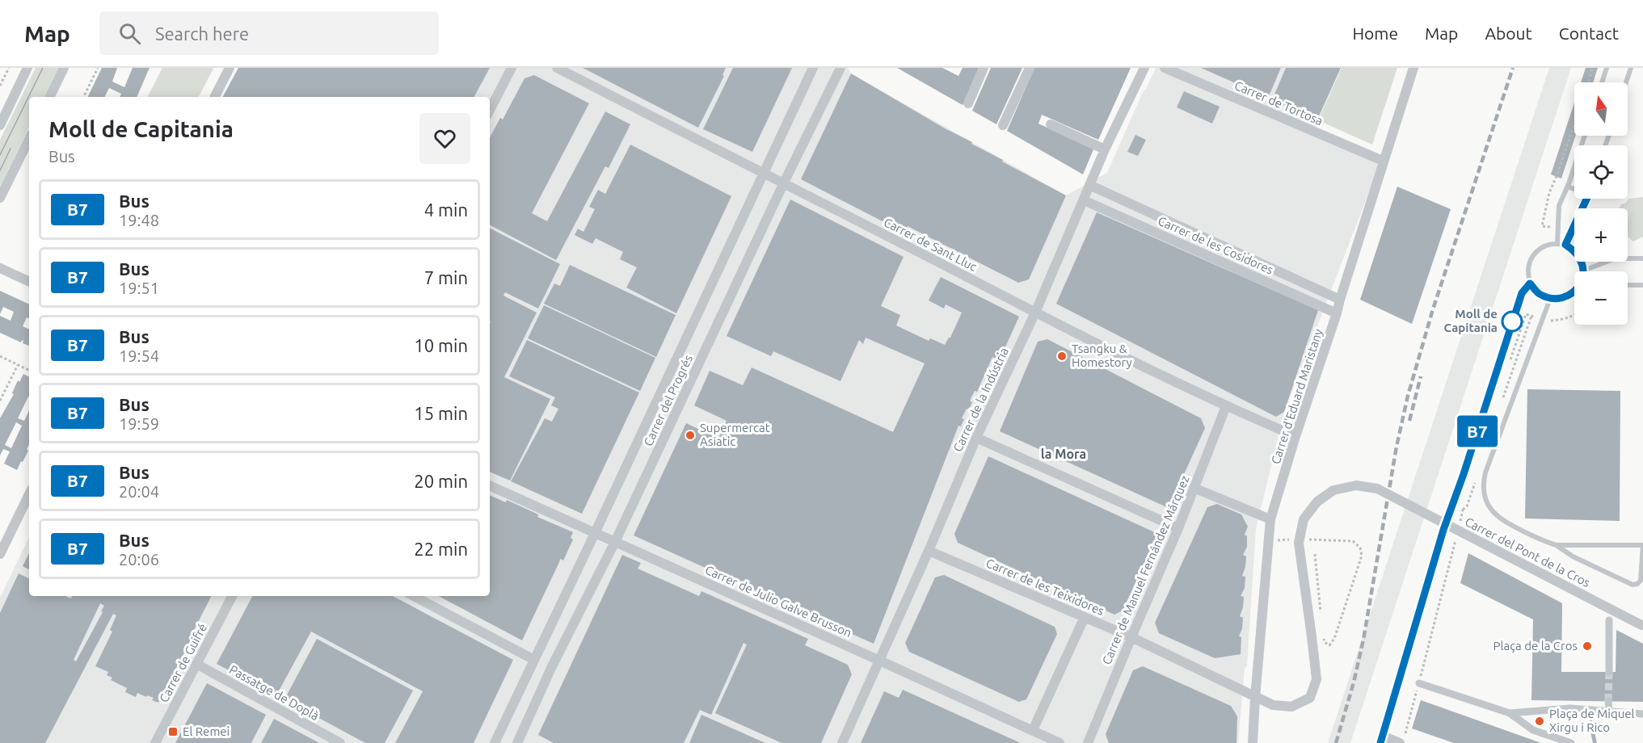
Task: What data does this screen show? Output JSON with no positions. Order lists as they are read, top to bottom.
{
  "streets": {
    "street": [
      "Carrer de Tortosa",
      "Carrer de Sant Lluc",
      "Carrer de les Cosidores",
      "Carrer d'Eduard Maristany",
      "Carrer de la Indústria",
      "Carrer del Progrés",
      "Carrer del Pont de la Cros",
      "Carrer de Manuel Fernández Márquez",
      "Carrer de les Teixidores",
      "Carrer de Julio Galve Brusson",
      "Carrer de Guifré",
      "Passatge de Doplà"
    ]
  },
  "crossings": [
    ["Carrer de Tortosa", "Carrer d'Eduard Maristany"],
    ["Carrer de Sant Lluc", "Carrer d'Eduard Maristany"],
    ["Carrer de Sant Lluc", "Carrer de la Indústria"],
    ["Carrer de Sant Lluc", "Carrer del Progrés"],
    ["Carrer de Sant Lluc", "Carrer de Manuel Fernández Márquez"],
    ["Carrer de les Cosidores", "Carrer d'Eduard Maristany"],
    ["Carrer de les Cosidores", "Carrer de la Indústria"],
    ["Carrer d'Eduard Maristany", "Carrer del Pont de la Cros"],
    ["Carrer d'Eduard Maristany", "Carrer de les Teixidores"],
    ["Carrer de la Indústria", "Carrer de les Teixidores"],
    ["Carrer de la Indústria", "Carrer de Julio Galve Brusson"],
    ["Carrer del Progrés", "Carrer de Julio Galve Brusson"],
    ["Carrer del Pont de la Cros", "Carrer de les Teixidores"],
    ["Carrer de Manuel Fernández Márquez", "Carrer de les Teixidores"],
    ["Carrer de Guifré", "Passatge de Doplà"]
  ],
  "districts": ["la Mora"],
  "places": {
    "other": [
      "Moll de Capitania",
      "Tsangku & Homestory",
      "Supermercat Asiatic",
      "Plaça de la Cros",
      "Plaça de Miquel Xirgu i Rico"
    ],
    "transit": ["El Remei"]
  },
  "lines": ["bus line B7"],
  "north": "top",
  "page": {
    "header": "Map",
    "search": "Search here",
    "nav": [
      "Home",
      "Map",
      "About",
      "Contact"
    ],
    "on_map": "B7",
    "map_buttons": ["+", "−"],
    "heading": ["Moll de Capitania", "Bus"],
    "list": [
      {
        "mark": "B7",
        "name": "Bus",
        "note": "19:48",
        "value": "4 min"
      },
      {
        "mark": "B7",
        "name": "Bus",
        "note": "19:51",
        "value": "7 min"
      },
      {
        "mark": "B7",
        "name": "Bus",
        "note": "19:54",
        "value": "10 min"
      },
      {
        "mark": "B7",
        "name": "Bus",
        "note": "19:59",
        "value": "15 min"
      },
      {
        "mark": "B7",
        "name": "Bus",
        "note": "20:04",
        "value": "20 min"
      },
      {
        "mark": "B7",
        "name": "Bus",
        "note": "20:06",
        "value": "22 min"
      }
    ]
  }
}
